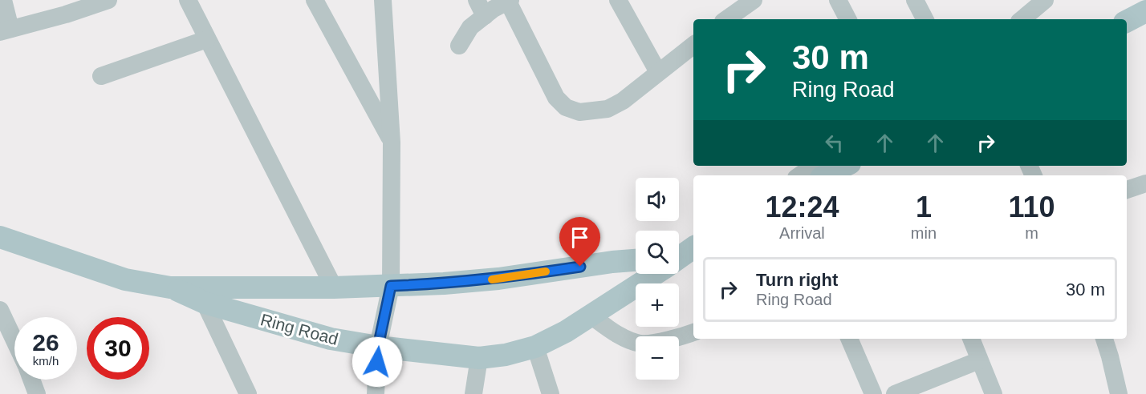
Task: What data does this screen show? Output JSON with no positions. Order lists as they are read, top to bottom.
{
  "streets": {
    "main road": ["Ring Road"]
  },
  "page": {
    "turn": ["30 m", "Ring Road"],
    "eta": [
      "12:24",
      "Arrival",
      "1",
      "min",
      "110",
      "m"
    ],
    "map_buttons": ["+", "−"],
    "list": [
      {
        "name": "Turn right",
        "note": "Ring Road",
        "value": "30 m"
      }
    ],
    "speed": "26 km/h",
    "limit": "30"
  }
}
